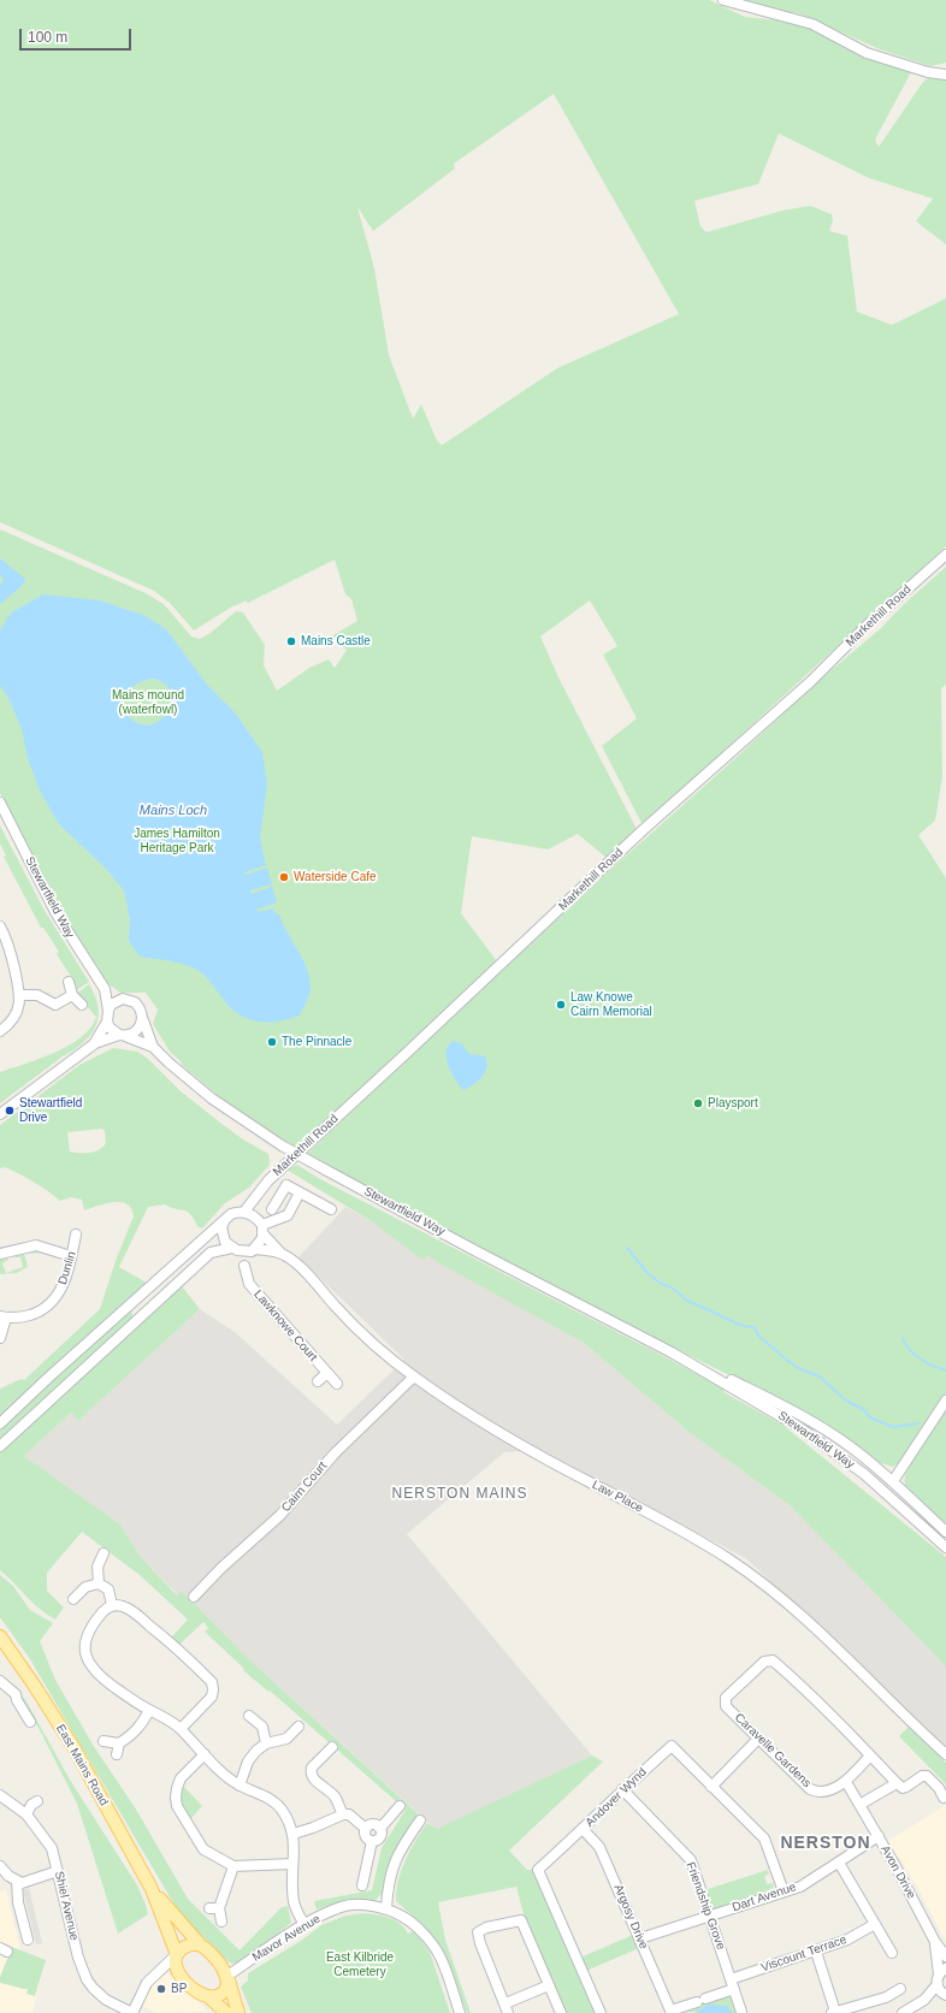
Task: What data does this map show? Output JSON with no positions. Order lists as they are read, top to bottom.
{
  "streets": {
    "main road": ["East Mains Road"],
    "street": [
      "Markethill Road",
      "Stewartfield Way",
      "Dunlin",
      "Lawknowe Court",
      "Cairn Court",
      "Law Place",
      "Caravelle Gardens",
      "Andover Wynd",
      "Avon Drive",
      "Dart Avenue",
      "Shiel Avenue",
      "Friendship Grove",
      "Argosy Drive",
      "Mavor Avenue",
      "Viscount Terrace"
    ]
  },
  "crossings": [
    ["Markethill Road", "Lawknowe Court"],
    ["Markethill Road", "Law Place"],
    ["Lawknowe Court", "Law Place"],
    ["Cairn Court", "Law Place"],
    ["Caravelle Gardens", "Avon Drive"],
    ["East Mains Road", "Mavor Avenue"],
    ["Andover Wynd", "Dart Avenue"],
    ["Andover Wynd", "Friendship Grove"],
    ["Andover Wynd", "Argosy Drive"],
    ["Avon Drive", "Dart Avenue"],
    ["Dart Avenue", "Friendship Grove"],
    ["Dart Avenue", "Argosy Drive"],
    ["Friendship Grove", "Argosy Drive"],
    ["Friendship Grove", "Viscount Terrace"]
  ],
  "districts": ["NERSTON MAINS", "NERSTON"],
  "water": ["Mains Loch"],
  "parks": ["Mains mound (waterfowl)", "James Hamilton Heritage Park", "East Kilbride Cemetery"],
  "places": [
    "Mains Castle",
    "Waterside Cafe",
    "Law Knowe Cairn Memorial",
    "The Pinnacle",
    "Playsport",
    "Stewartfield Drive",
    "BP"
  ],
  "scale_bar": "100 m"
}
